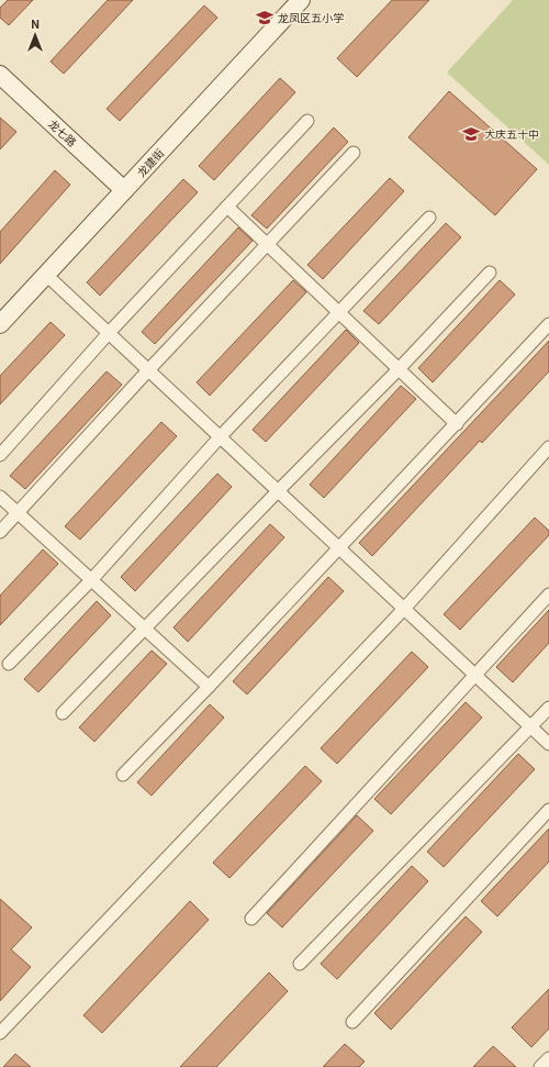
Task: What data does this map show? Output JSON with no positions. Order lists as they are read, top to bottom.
{
  "streets": {
    "street": ["龙七路", "龙建街"]
  },
  "crossings": [
    ["龙七路", "龙建街"]
  ],
  "places": {
    "school or university": ["龙凤区五小学", "大庆五十中"]
  },
  "north": "top"
}
